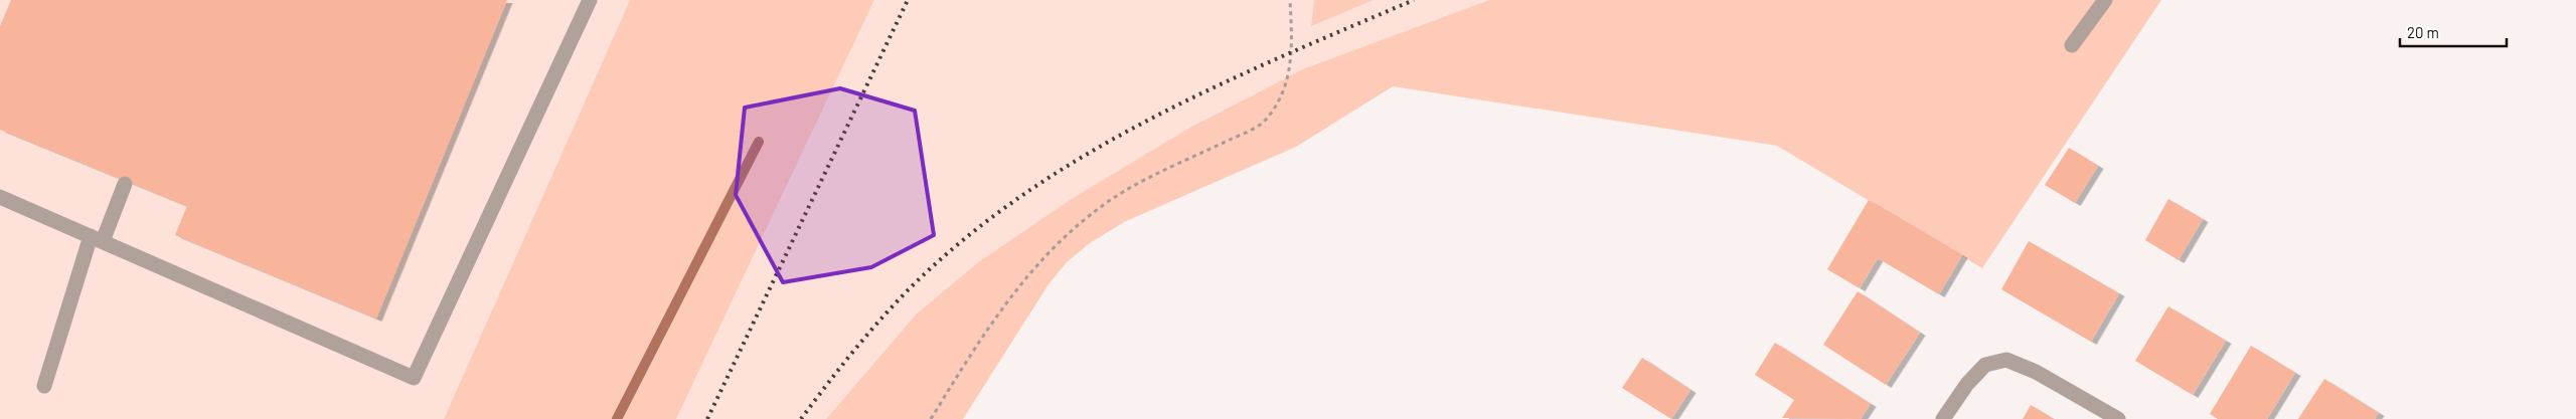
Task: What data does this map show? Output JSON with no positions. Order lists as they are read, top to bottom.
{
  "scale_bar": "20 m"
}
